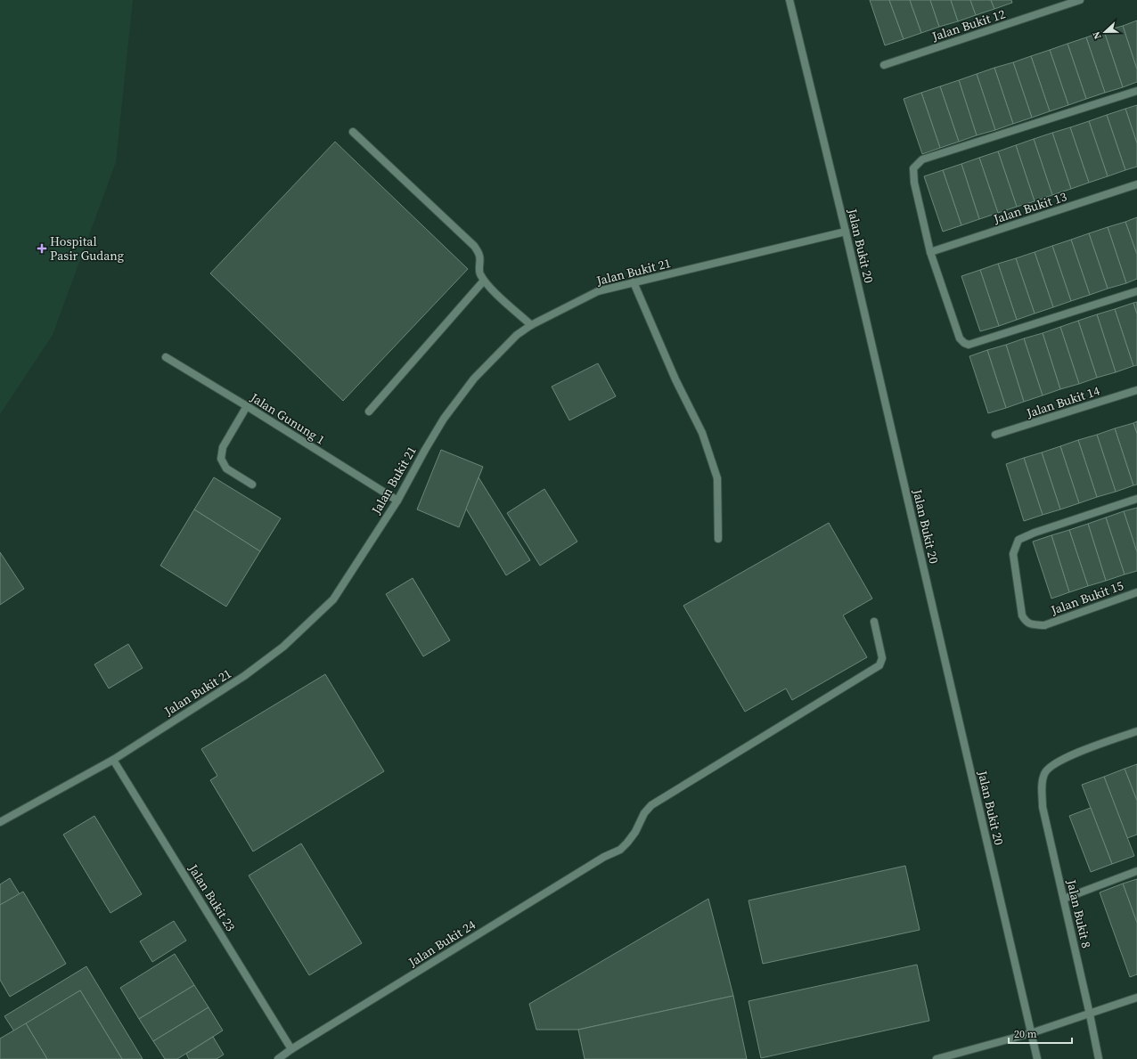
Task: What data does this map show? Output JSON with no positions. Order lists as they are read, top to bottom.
{
  "streets": {
    "street": [
      "Jalan Bukit 12",
      "Jalan Bukit 13",
      "Jalan Bukit 20",
      "Jalan Bukit 21",
      "Jalan Bukit 14",
      "Jalan Gunung 1",
      "Jalan Bukit 15",
      "Jalan Bukit 23",
      "Jalan Bukit 8",
      "Jalan Bukit 24"
    ]
  },
  "crossings": [
    ["Jalan Bukit 20", "Jalan Bukit 21"],
    ["Jalan Bukit 21", "Jalan Gunung 1"],
    ["Jalan Bukit 21", "Jalan Bukit 23"],
    ["Jalan Bukit 23", "Jalan Bukit 24"]
  ],
  "places": {
    "health": ["Hospital Pasir Gudang"]
  },
  "scale_bar": "20 m",
  "north": "left"
}
